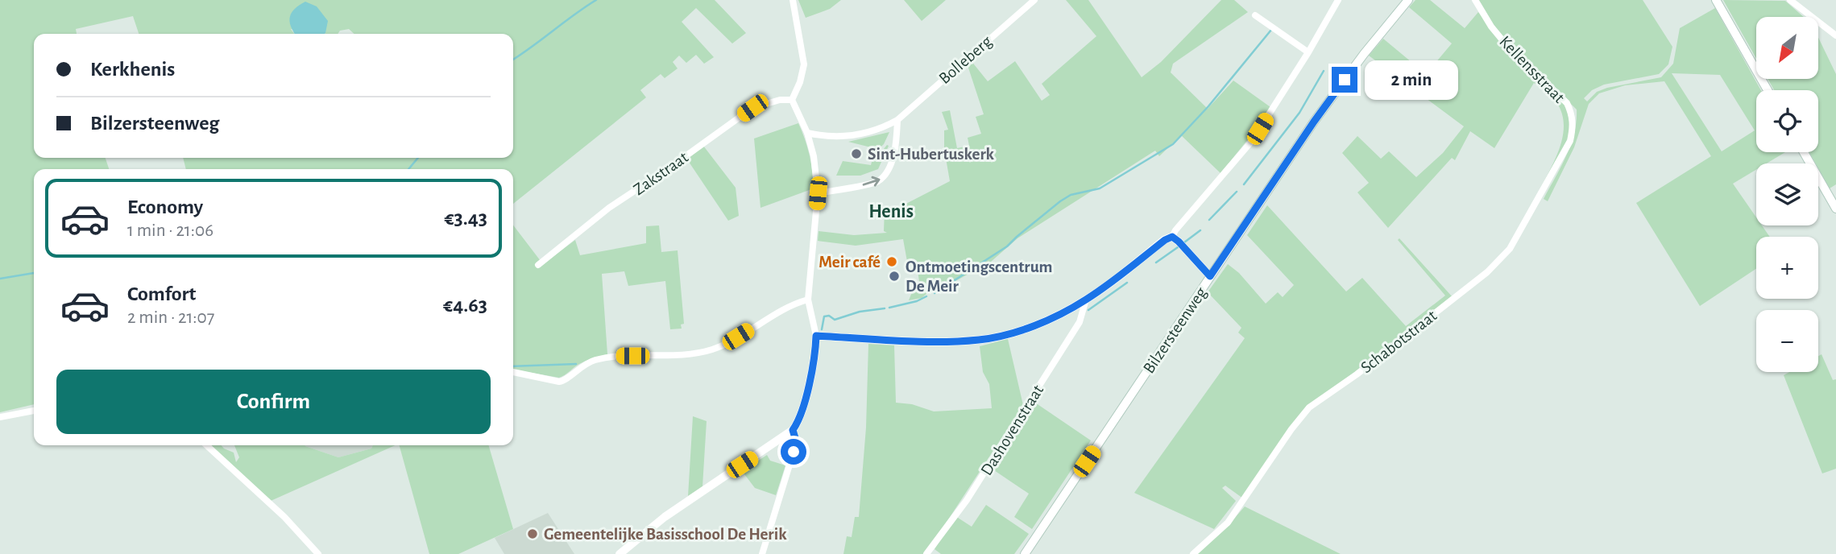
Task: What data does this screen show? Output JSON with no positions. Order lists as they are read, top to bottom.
{
  "streets": {
    "main road": ["Bilzersteenweg"],
    "street": [
      "Bolleberg",
      "Kellensstraat",
      "Zakstraat",
      "Schabotstraat",
      "Dashovenstraat"
    ]
  },
  "crossings": [
    ["Kellensstraat", "Schabotstraat"]
  ],
  "districts": ["Henis"],
  "places": [
    "Sint-Hubertuskerk",
    "Meir café",
    "Ontmoetingscentrum De Meir",
    "Gemeentelijke Basisschool De Herik"
  ],
  "north": "bottom left",
  "page": {
    "map_buttons": ["+", "−"],
    "banner": ["Kerkhenis", "Bilzersteenweg"],
    "bubble": "2 min",
    "list": [
      {
        "name": "Economy",
        "note": "1 min · 21:06",
        "value": "€3.43"
      },
      {
        "name": "Comfort",
        "note": "2 min · 21:07",
        "value": "€4.63"
      }
    ],
    "buttons": "Confirm"
  }
}
